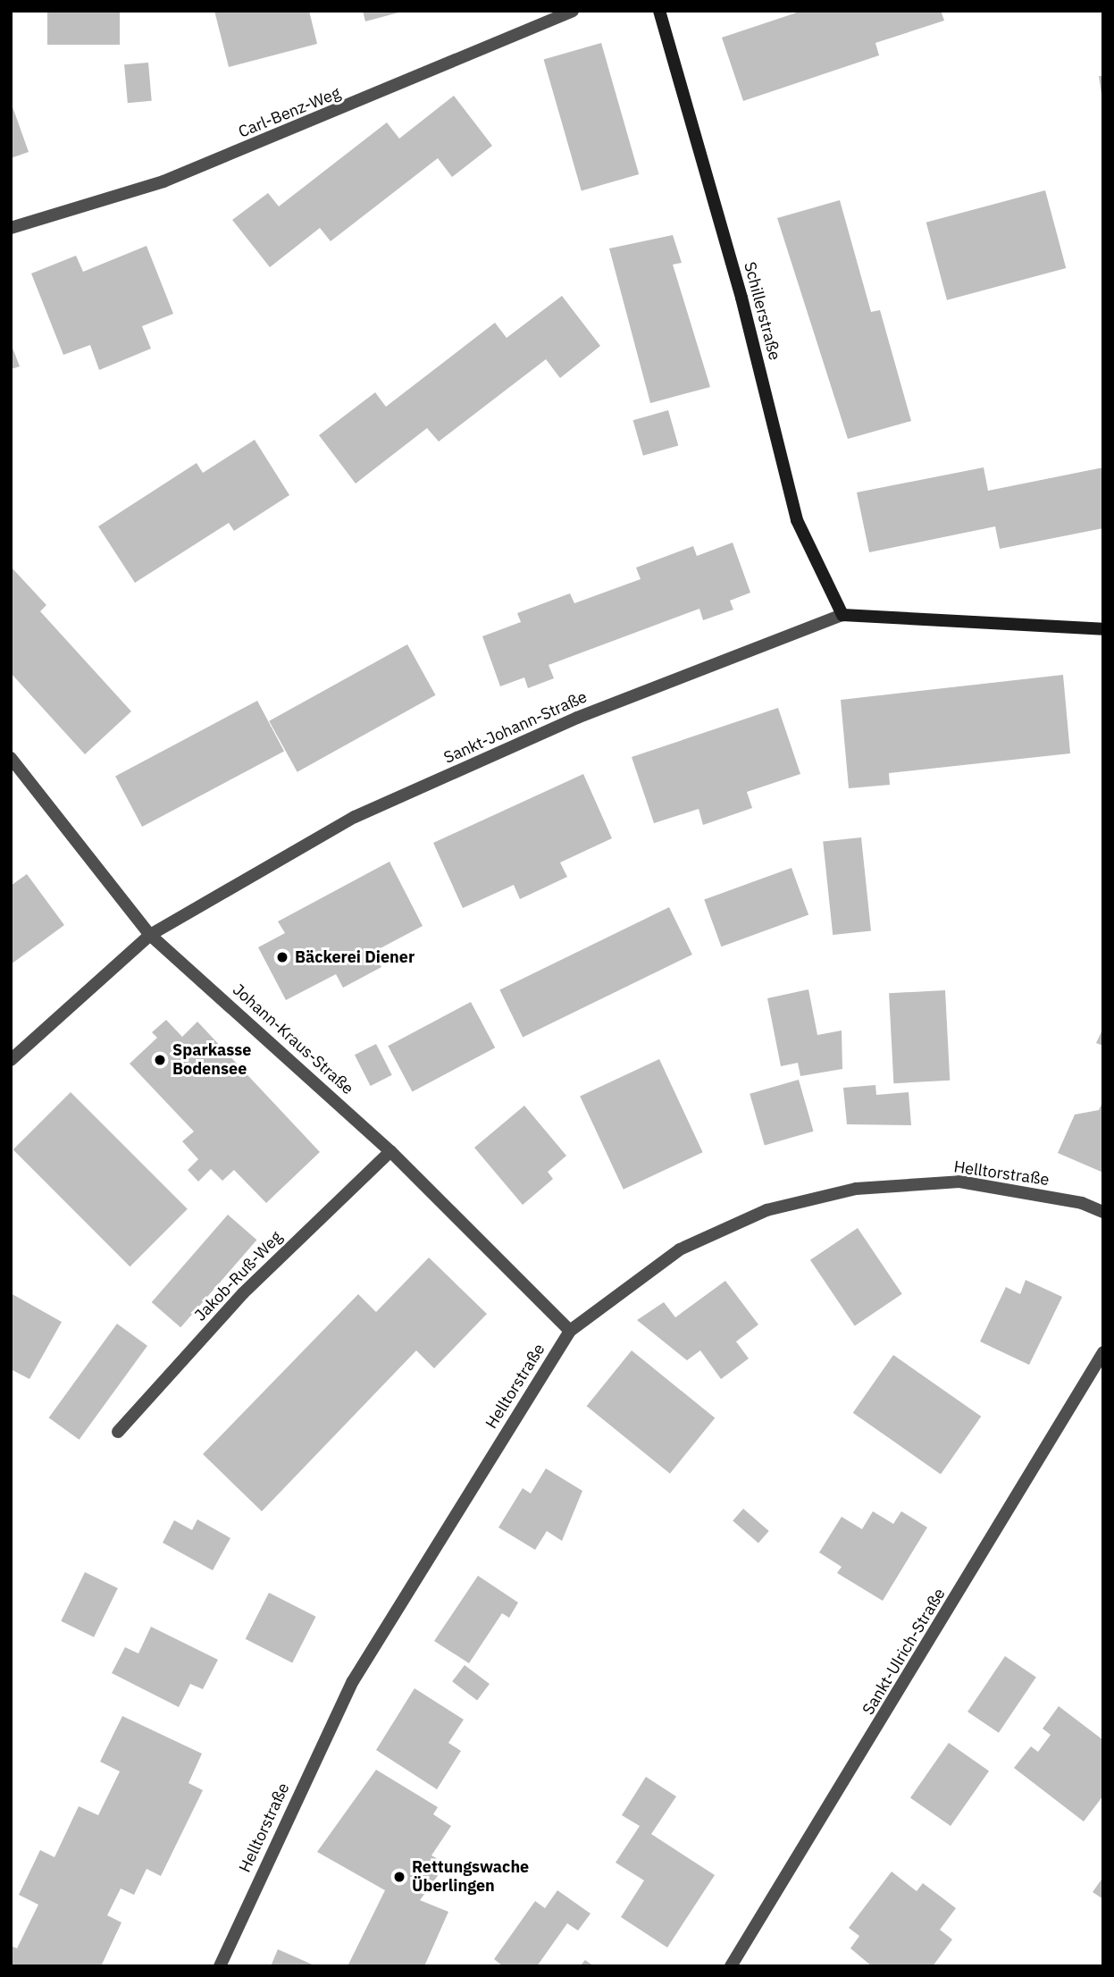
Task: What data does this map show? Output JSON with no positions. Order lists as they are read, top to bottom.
{
  "streets": {
    "street": [
      "Carl-Benz-Weg",
      "Schillerstraße",
      "Sankt-Johann-Straße",
      "Johann-Kraus-Straße",
      "Helltorstraße",
      "Jakob-Ruß-Weg",
      "Sankt-Ulrich-Straße"
    ]
  },
  "crossings": [
    ["Schillerstraße", "Sankt-Johann-Straße"],
    ["Sankt-Johann-Straße", "Johann-Kraus-Straße"],
    ["Johann-Kraus-Straße", "Helltorstraße"],
    ["Johann-Kraus-Straße", "Jakob-Ruß-Weg"]
  ],
  "places": ["Bäckerei Diener", "Sparkasse Bodensee", "Rettungswache Überlingen"]
}
